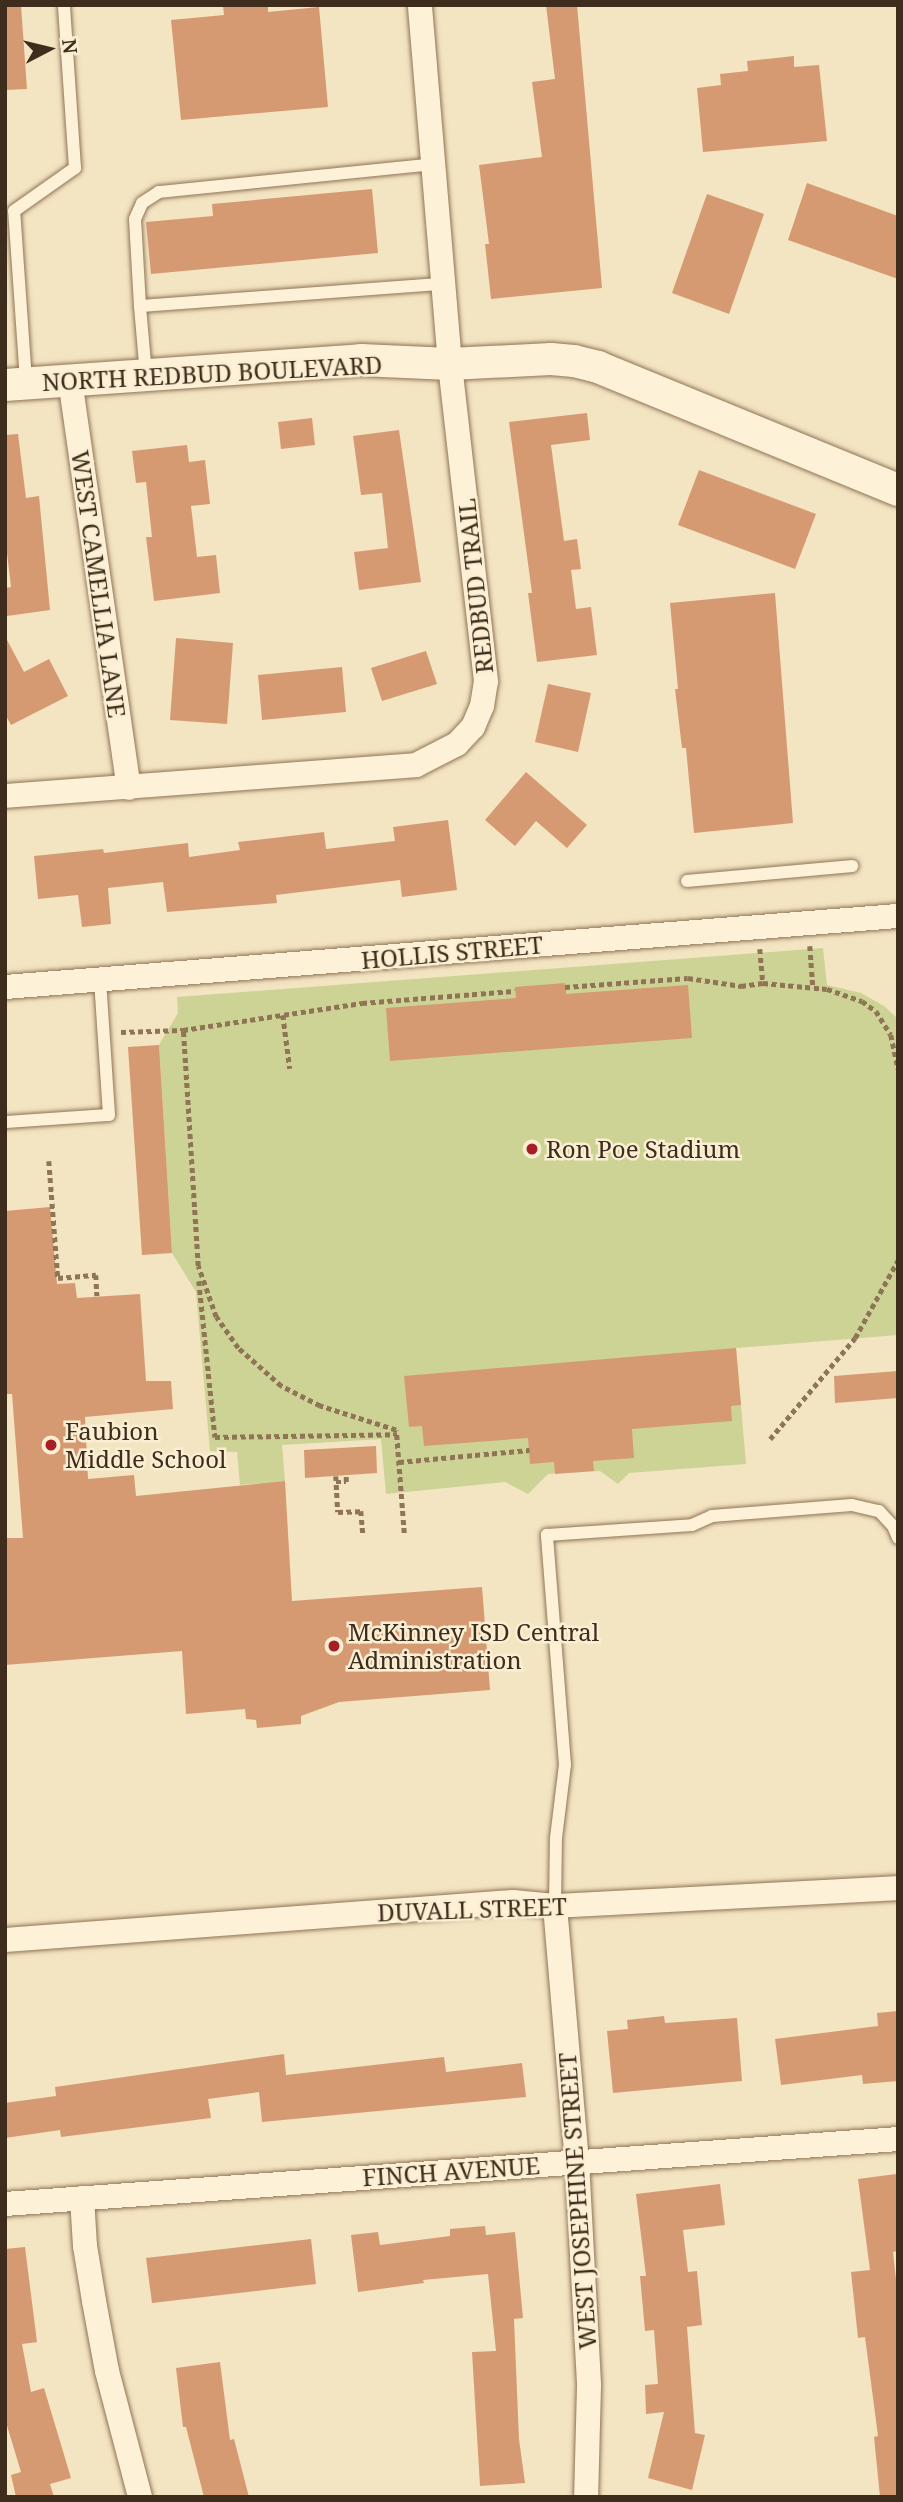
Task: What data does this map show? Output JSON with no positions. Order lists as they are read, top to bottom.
{
  "streets": {
    "street": [
      "NORTH REDBUD BOULEVARD",
      "WEST CAMELLIA LANE",
      "REDBUD TRAIL",
      "HOLLIS STREET",
      "DUVALL STREET",
      "FINCH AVENUE",
      "WEST JOSEPHINE STREET"
    ]
  },
  "crossings": [
    ["NORTH REDBUD BOULEVARD", "WEST CAMELLIA LANE"],
    ["NORTH REDBUD BOULEVARD", "REDBUD TRAIL"],
    ["WEST CAMELLIA LANE", "REDBUD TRAIL"],
    ["DUVALL STREET", "WEST JOSEPHINE STREET"],
    ["FINCH AVENUE", "WEST JOSEPHINE STREET"]
  ],
  "places": ["Ron Poe Stadium", "Faubion Middle School", "McKinney ISD Central Administration"],
  "north": "right"
}
